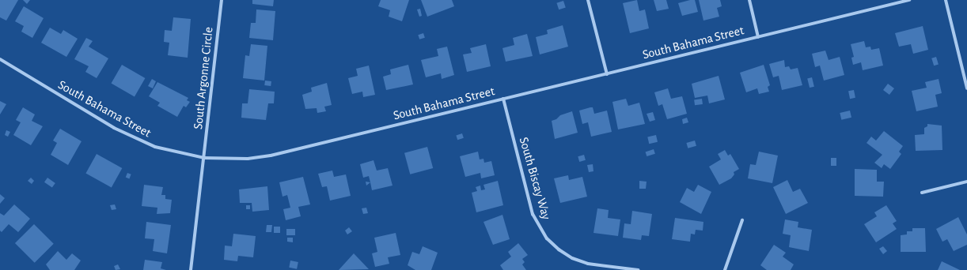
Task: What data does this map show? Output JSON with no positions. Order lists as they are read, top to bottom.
{
  "streets": {
    "street": ["South Bahama Street", "South Argonne Circle", "South Biscay Way"]
  },
  "crossings": [
    ["South Bahama Street", "South Argonne Circle"],
    ["South Bahama Street", "South Biscay Way"]
  ]
}
